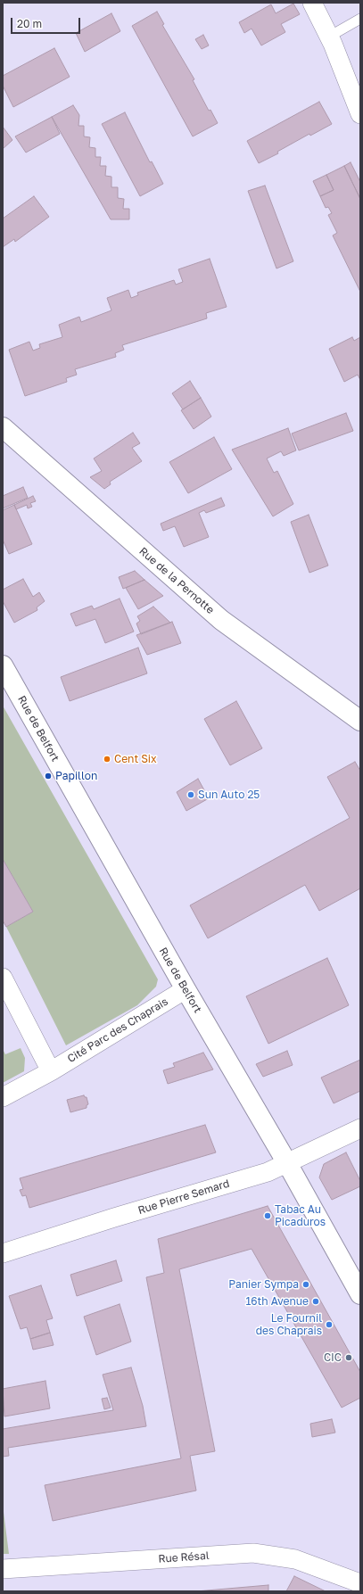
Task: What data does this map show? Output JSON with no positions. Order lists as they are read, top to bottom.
{
  "streets": {
    "main road": ["Rue de la Pernotte", "Rue de Belfort"],
    "street": ["Cité Parc des Chaprais", "Rue Pierre Semard", "Rue Résal"]
  },
  "crossings": [
    ["Rue de Belfort", "Cité Parc des Chaprais"],
    ["Rue de Belfort", "Rue Pierre Semard"]
  ],
  "places": [
    "Cent Six",
    "Papillon",
    "Sun Auto 25",
    "Tabac Au Picaduros",
    "Panier Sympa",
    "16th Avenue",
    "Le Fournil des Chaprais",
    "CIC"
  ],
  "scale_bar": "20 m"
}
